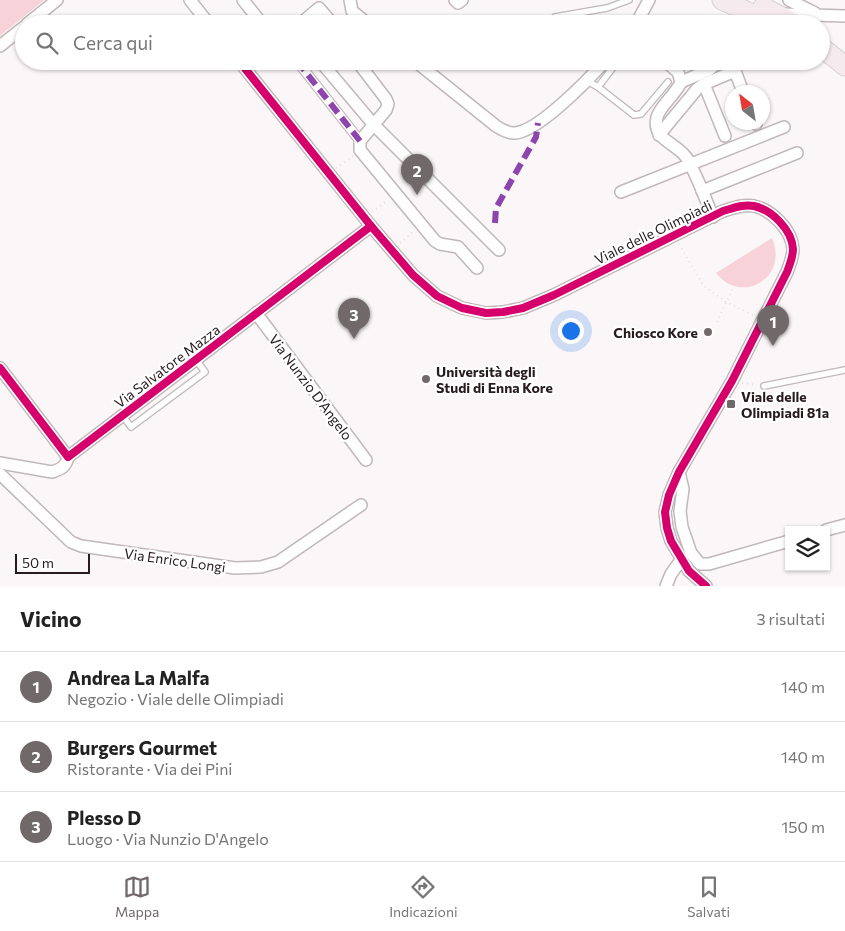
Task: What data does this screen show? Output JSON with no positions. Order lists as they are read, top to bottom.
{
  "streets": {
    "street": [
      "Viale delle Olimpiadi",
      "Via Salvatore Mazza",
      "Via Nunzio D'Angelo",
      "Via Enrico Longi"
    ]
  },
  "crossings": [
    ["Viale delle Olimpiadi", "Via Salvatore Mazza"],
    ["Via Salvatore Mazza", "Via Nunzio D'Angelo"]
  ],
  "places": {
    "other": ["Chiosco Kore", "Università degli Studi di Enna Kore"],
    "transit": ["Viale delle Olimpiadi 81a"]
  },
  "scale_bar": "50 m",
  "north": "top left",
  "page": {
    "search": "Cerca qui",
    "pins": ["2", "3", "1"],
    "scale": "50 m",
    "heading": ["Vicino", "3 risultati"],
    "list": [
      {
        "mark": "1",
        "name": "Andrea La Malfa",
        "note": "Negozio · Viale delle Olimpiadi",
        "value": "140 m"
      },
      {
        "mark": "2",
        "name": "Burgers Gourmet",
        "note": "Ristorante · Via dei Pini",
        "value": "140 m"
      },
      {
        "mark": "3",
        "name": "Plesso D",
        "note": "Luogo · Via Nunzio D'Angelo",
        "value": "150 m"
      }
    ],
    "nav": ["Mappa", "Indicazioni", "Salvati"]
  }
}
